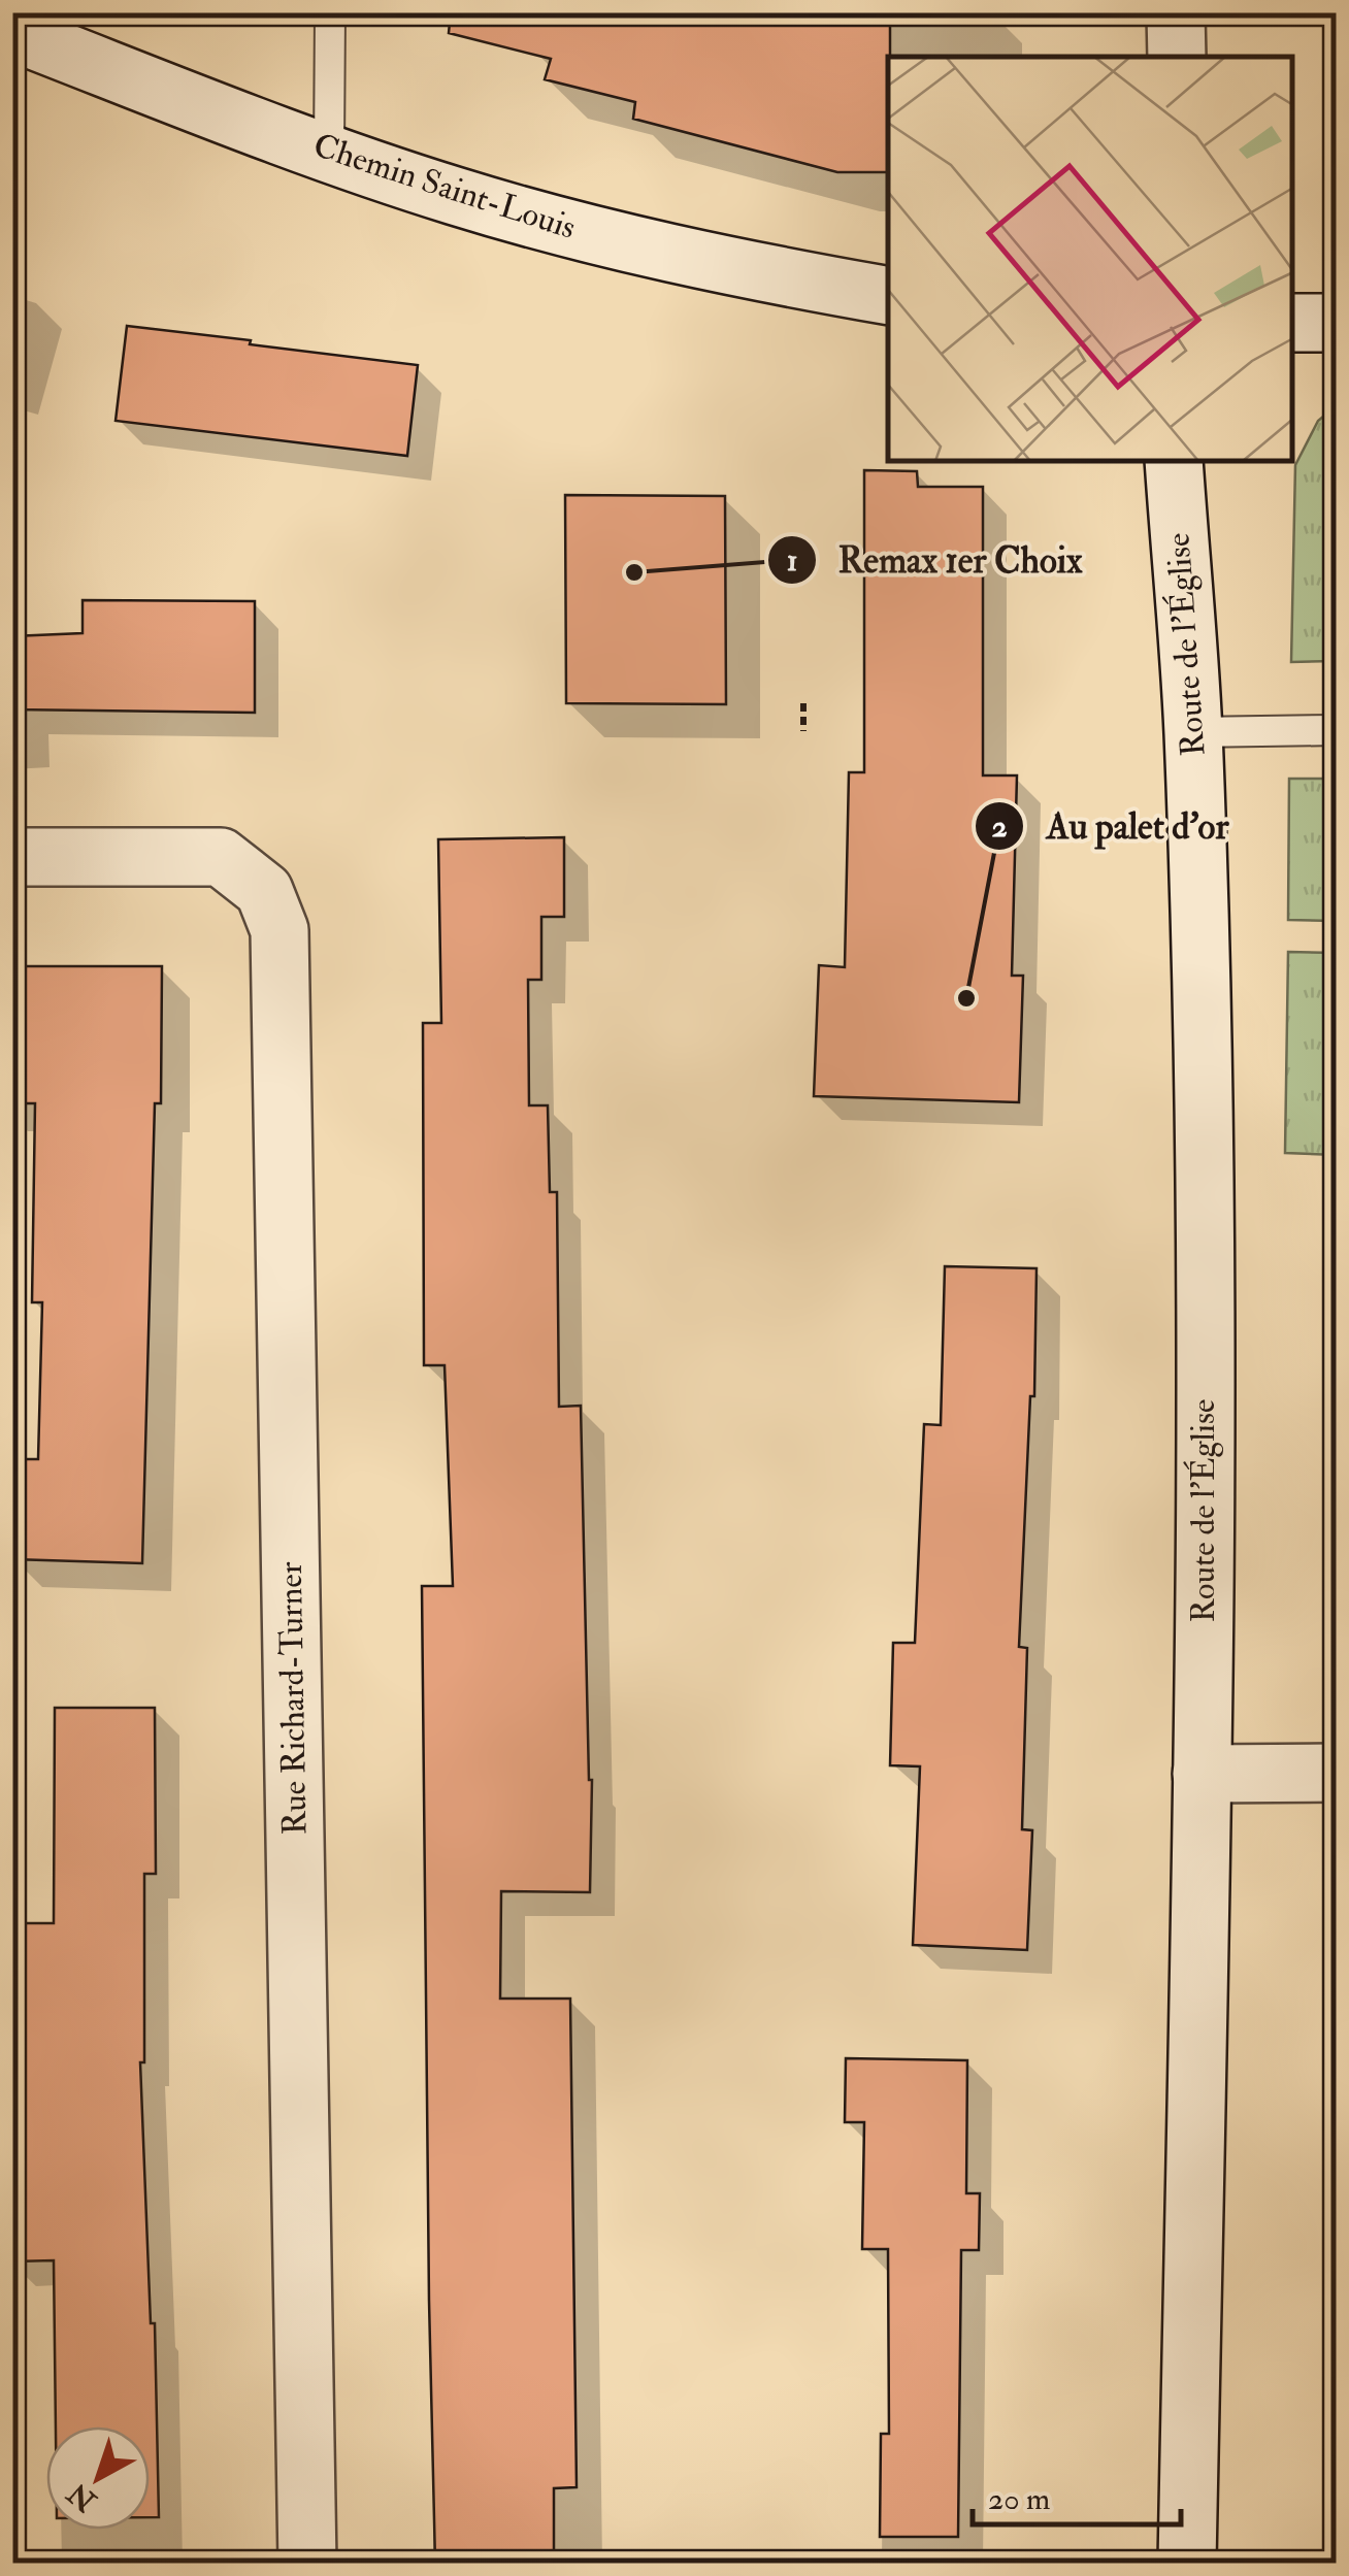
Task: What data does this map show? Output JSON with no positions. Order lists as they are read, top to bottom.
{
  "streets": {
    "street": ["Chemin Saint-Louis", "Route de l'Église", "Rue Richard-Turner"]
  },
  "places": ["Remax 1er Choix", "Au palet d'or"],
  "scale_bar": "20 m",
  "north": "bottom left"
}
